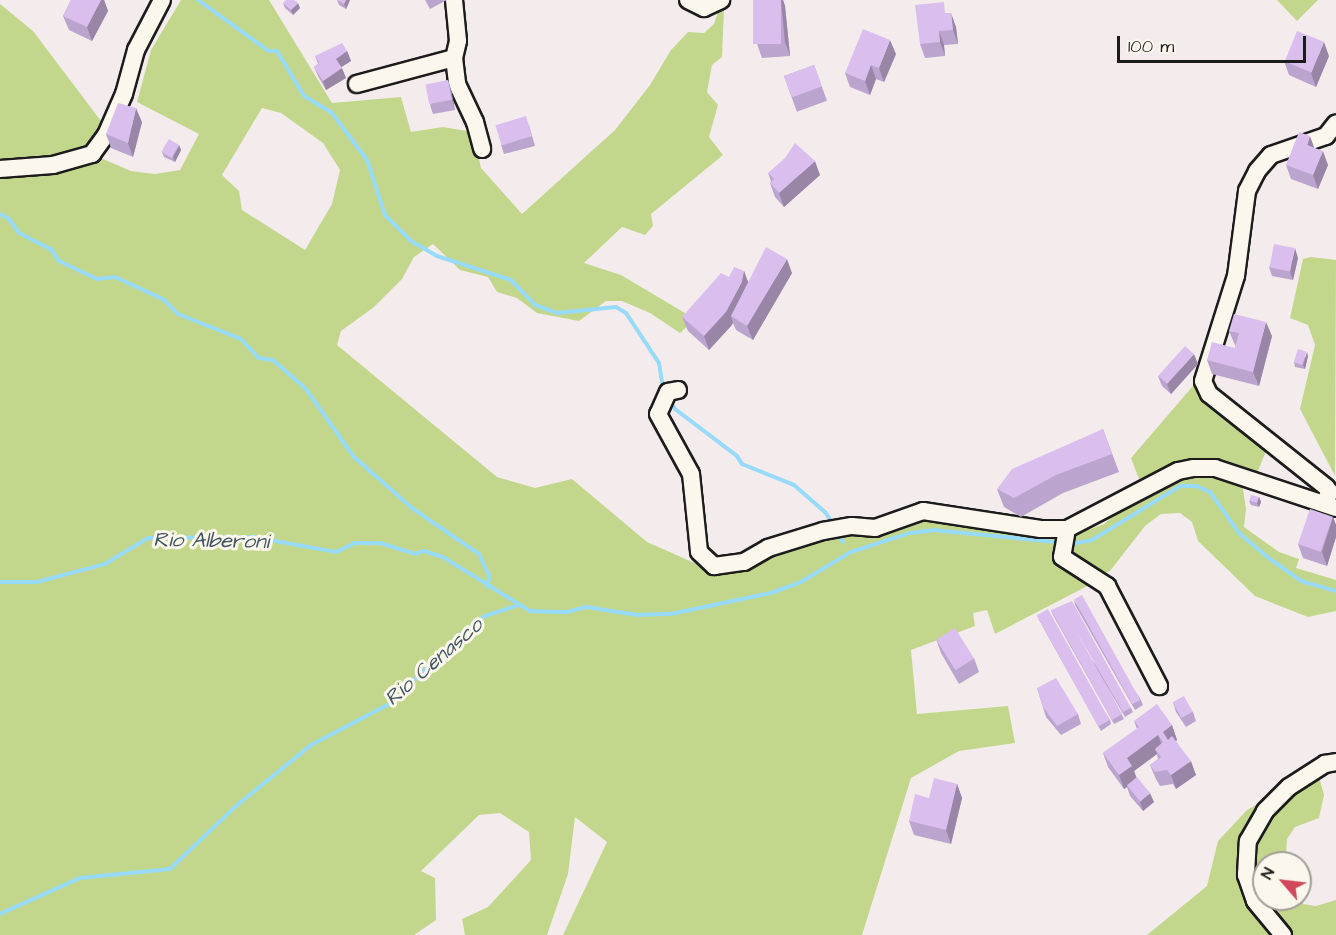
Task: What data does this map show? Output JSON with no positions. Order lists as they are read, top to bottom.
{
  "water": ["Rio Alberoni", "Rio Cenasco"],
  "scale_bar": "100 m",
  "north": "top left"
}
